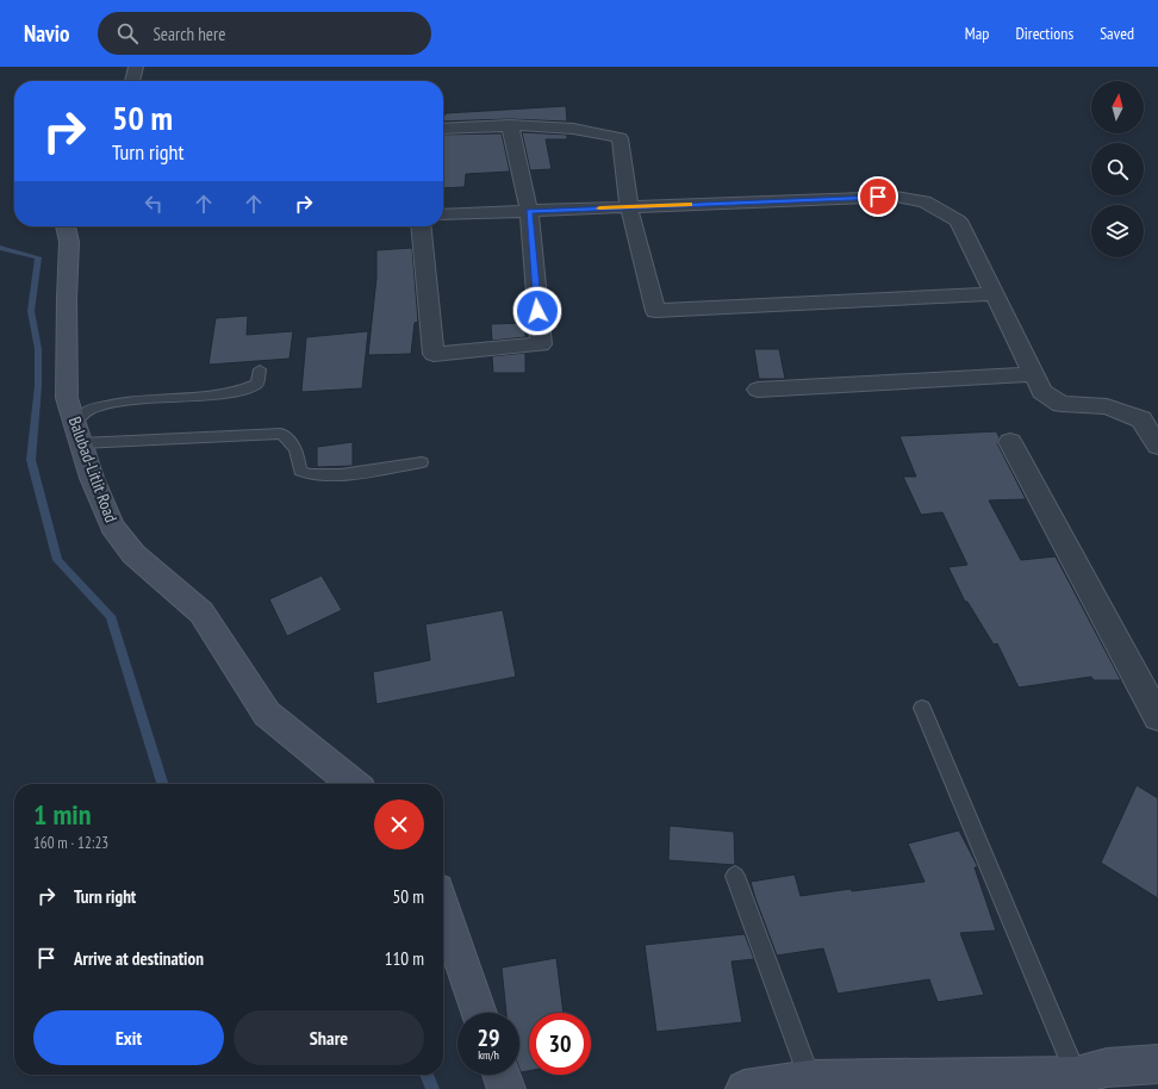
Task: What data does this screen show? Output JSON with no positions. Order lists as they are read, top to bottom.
{
  "streets": {
    "street": ["Balubad-Litlit Road"]
  },
  "north": "top",
  "page": {
    "header": "Navio",
    "search": "Search here",
    "nav": ["Map", "Directions", "Saved"],
    "turn": ["50 m", "Turn right"],
    "heading": ["1 min", "160 m · 12:23"],
    "list": [
      {
        "name": "Turn right",
        "value": "50 m"
      },
      {
        "name": "Arrive at destination",
        "value": "110 m"
      }
    ],
    "buttons": ["Exit", "Share"],
    "speed": "29 km/h",
    "limit": "30"
  }
}
